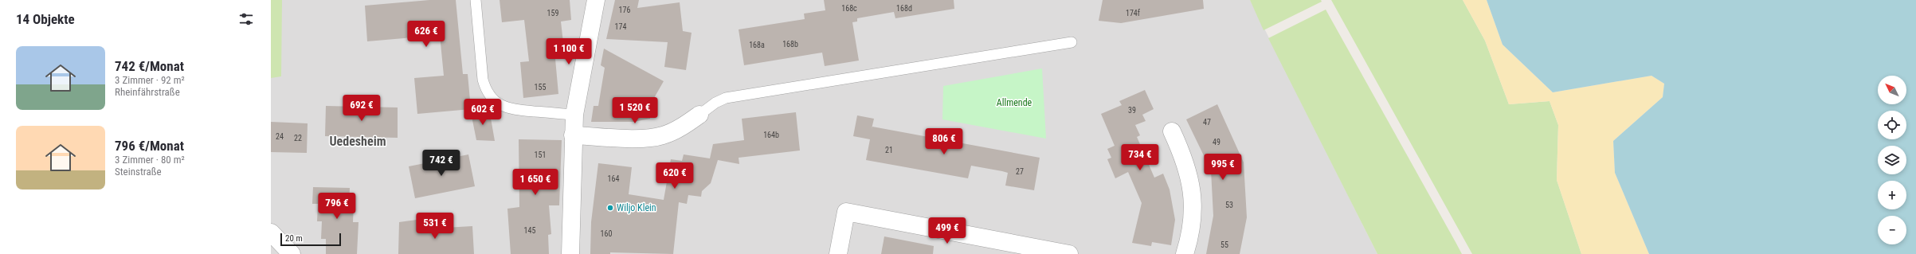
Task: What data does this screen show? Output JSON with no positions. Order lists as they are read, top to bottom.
{
  "districts": ["Uedesheim"],
  "parks": ["Allmende"],
  "places": ["Wiljo Klein"],
  "house_numbers": [
    "168c",
    "168d",
    "176",
    "159",
    "174f",
    "174",
    "168b",
    "168a",
    "155",
    "39",
    "47",
    "164b",
    "24",
    "22",
    "49",
    "21",
    "151",
    "27",
    "164",
    "53",
    "145",
    "160",
    "55"
  ],
  "scale_bar": "20 m",
  "north": "top left",
  "page": {
    "heading": "14 Objekte",
    "price": [
      "626 €",
      "1 100 €",
      "692 €",
      "1 520 €",
      "602 €",
      "806 €",
      "734 €",
      "742 €",
      "995 €",
      "620 €",
      "1 650 €",
      "796 €",
      "531 €",
      "499 €"
    ],
    "list": [
      {
        "name": "742 €/Monat",
        "note": "3 Zimmer · 92 m² · Rheinfährstraße"
      },
      {
        "name": "796 €/Monat",
        "note": "3 Zimmer · 80 m² · Steinstraße"
      }
    ],
    "map_buttons": ["+", "−"],
    "scale": "20 m"
  }
}
